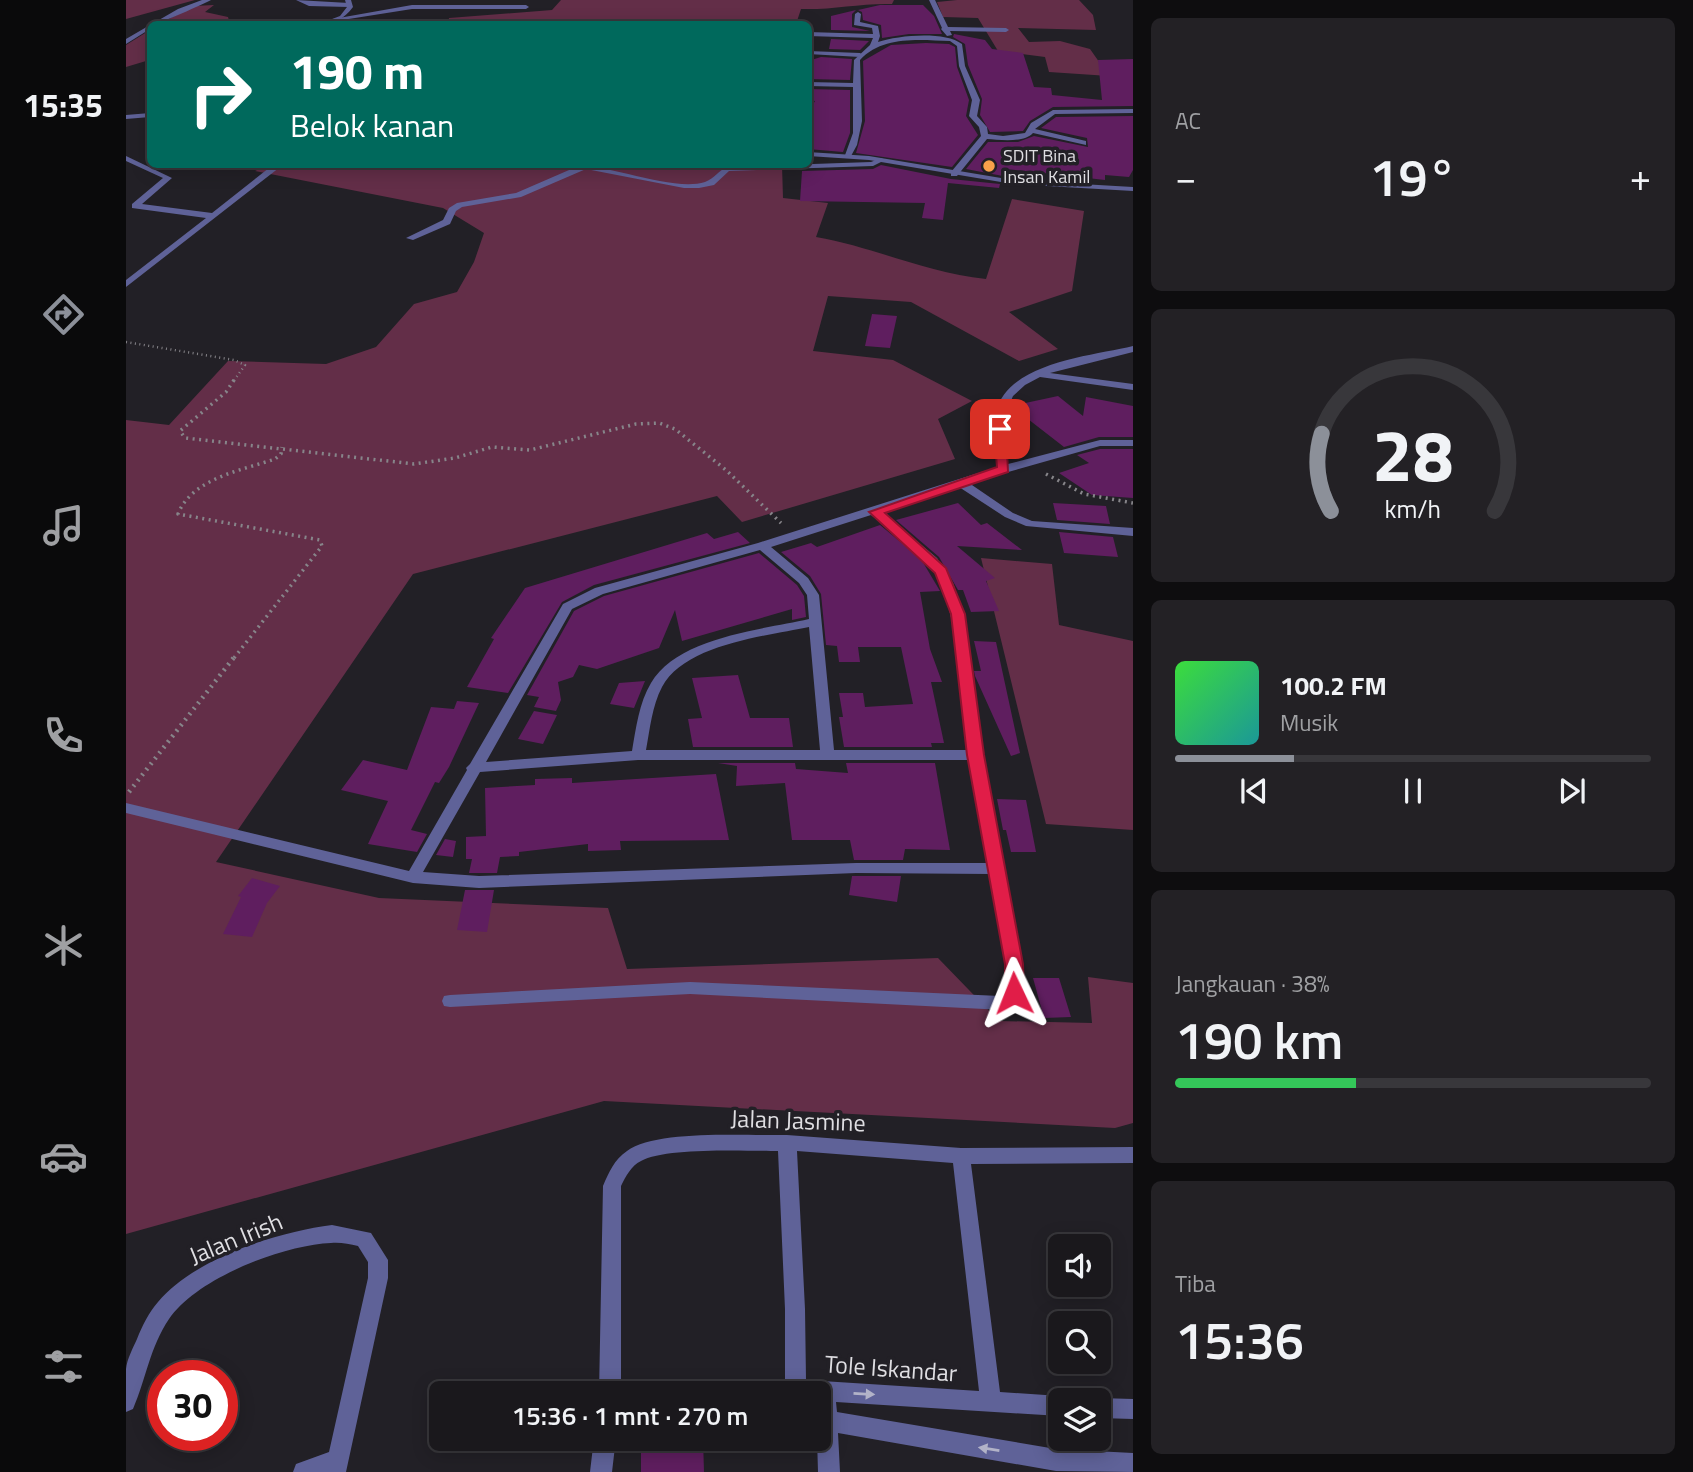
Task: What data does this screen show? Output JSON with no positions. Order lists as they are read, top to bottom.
{
  "streets": {
    "street": ["Jalan Jasmine", "Jalan Irish", "Tole Iskandar"]
  },
  "crossings": [
    ["Jalan Jasmine", "Tole Iskandar"]
  ],
  "places": ["SDIT Bina Insan Kamil"],
  "page": {
    "tabs": "15:35",
    "tile": [
      "AC",
      ["Jangkauan · 38%", "190 km"],
      ["Tiba", "15:36"]
    ],
    "turn": ["190 m", "Belok kanan"],
    "heat": ["−", "19°", "+"],
    "song": ["100.2 FM", "Musik"],
    "limit": "30",
    "trip": "15:36 · 1 mnt · 270 m",
    "gauge": ["28", "km/h"]
  }
}
